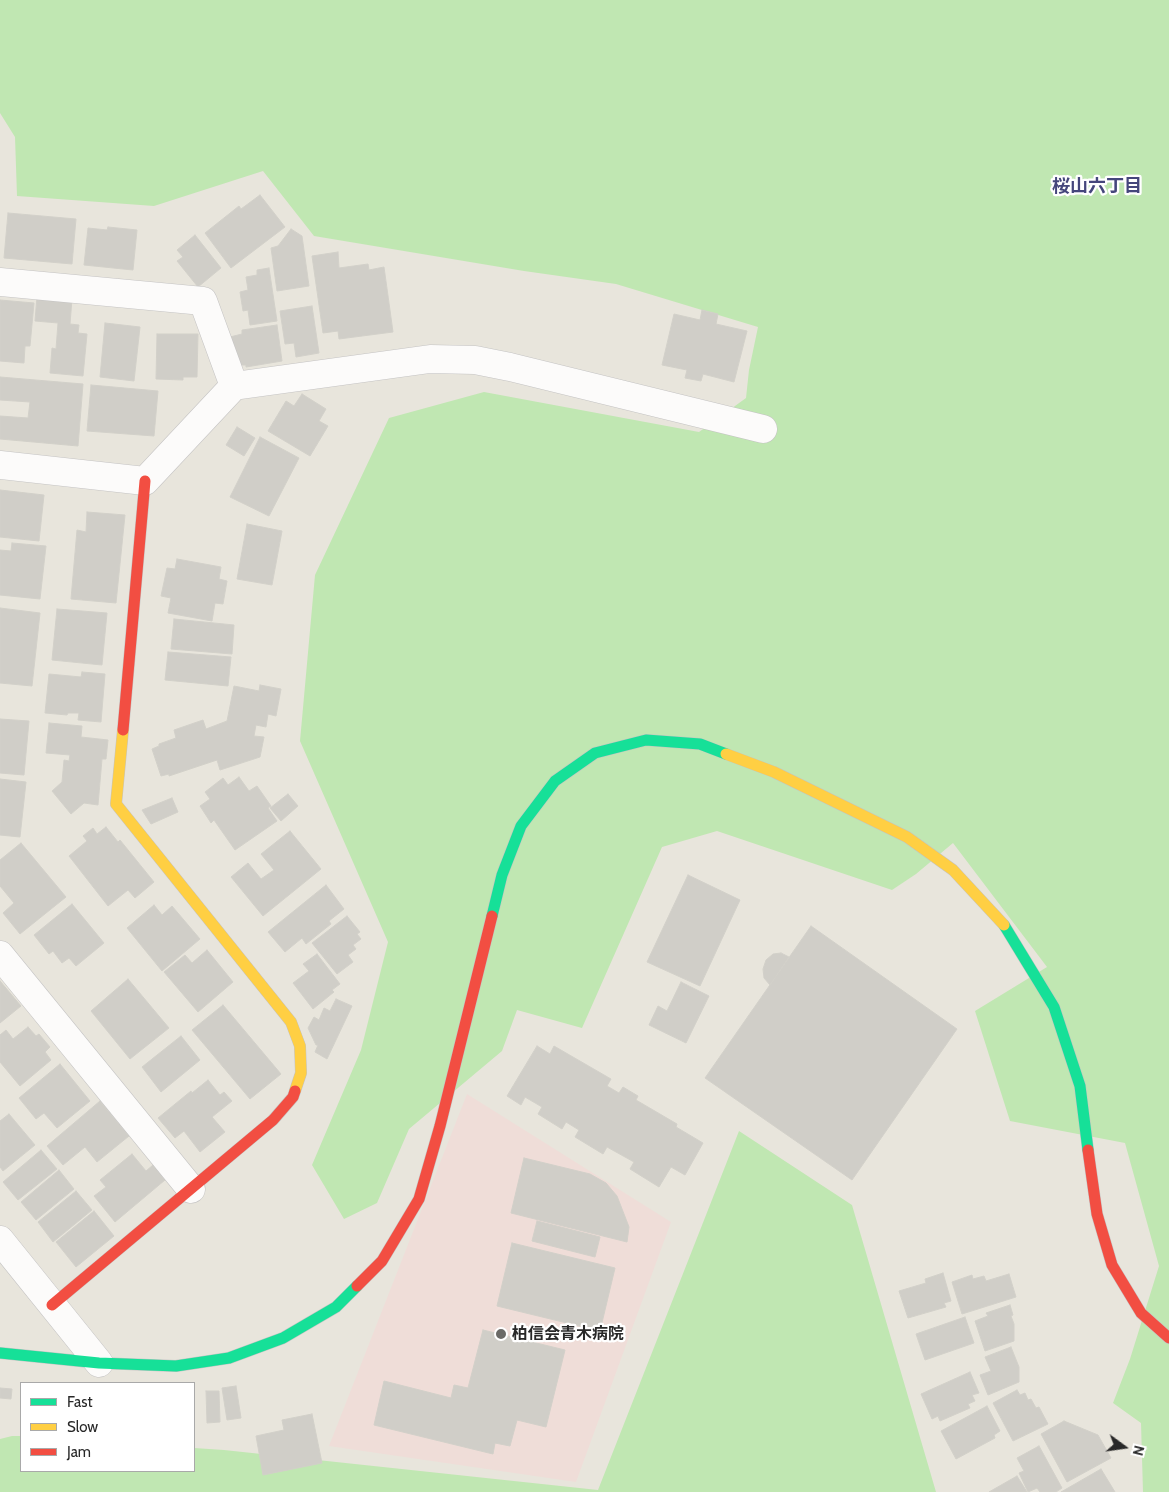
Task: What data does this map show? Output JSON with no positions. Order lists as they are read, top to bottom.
{
  "districts": ["桜山六丁目"],
  "places": ["柏信会青木病院"],
  "legend": ["Fast", "Slow", "Jam"],
  "north": "right"
}
